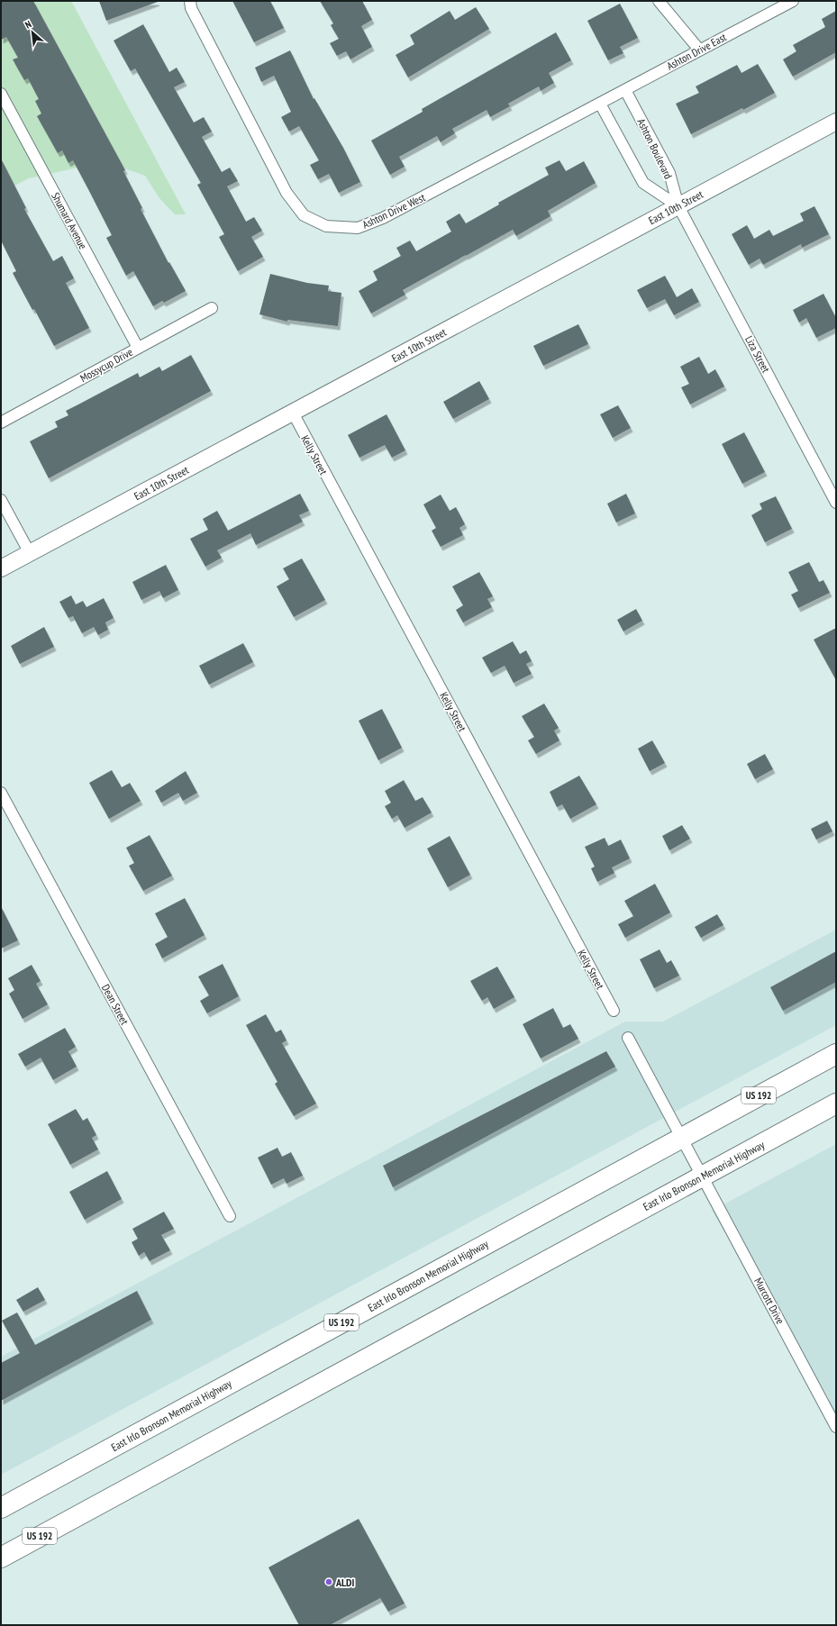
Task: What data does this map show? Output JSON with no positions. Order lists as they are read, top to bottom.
{
  "streets": {
    "highway": ["US 192", "East Irlo Bronson Memorial Highway"],
    "street": [
      "Ashton Drive East",
      "Ashton Boulevard",
      "East 10th Street",
      "Ashton Drive West",
      "Shumard Avenue",
      "Liza Street",
      "Mossycup Drive",
      "Kelly Street",
      "Dean Street",
      "Murcott Drive"
    ]
  },
  "crossings": [
    ["Ashton Drive East", "Ashton Boulevard"],
    ["Ashton Drive East", "Ashton Drive West"],
    ["Ashton Boulevard", "East 10th Street"],
    ["Ashton Boulevard", "Ashton Drive West"],
    ["Ashton Boulevard", "Liza Street"],
    ["East 10th Street", "Liza Street"],
    ["East 10th Street", "Kelly Street"],
    ["Shumard Avenue", "Mossycup Drive"],
    ["East Irlo Bronson Memorial Highway", "Murcott Drive"]
  ],
  "places": ["ALDI"],
  "north": "top left"
}
